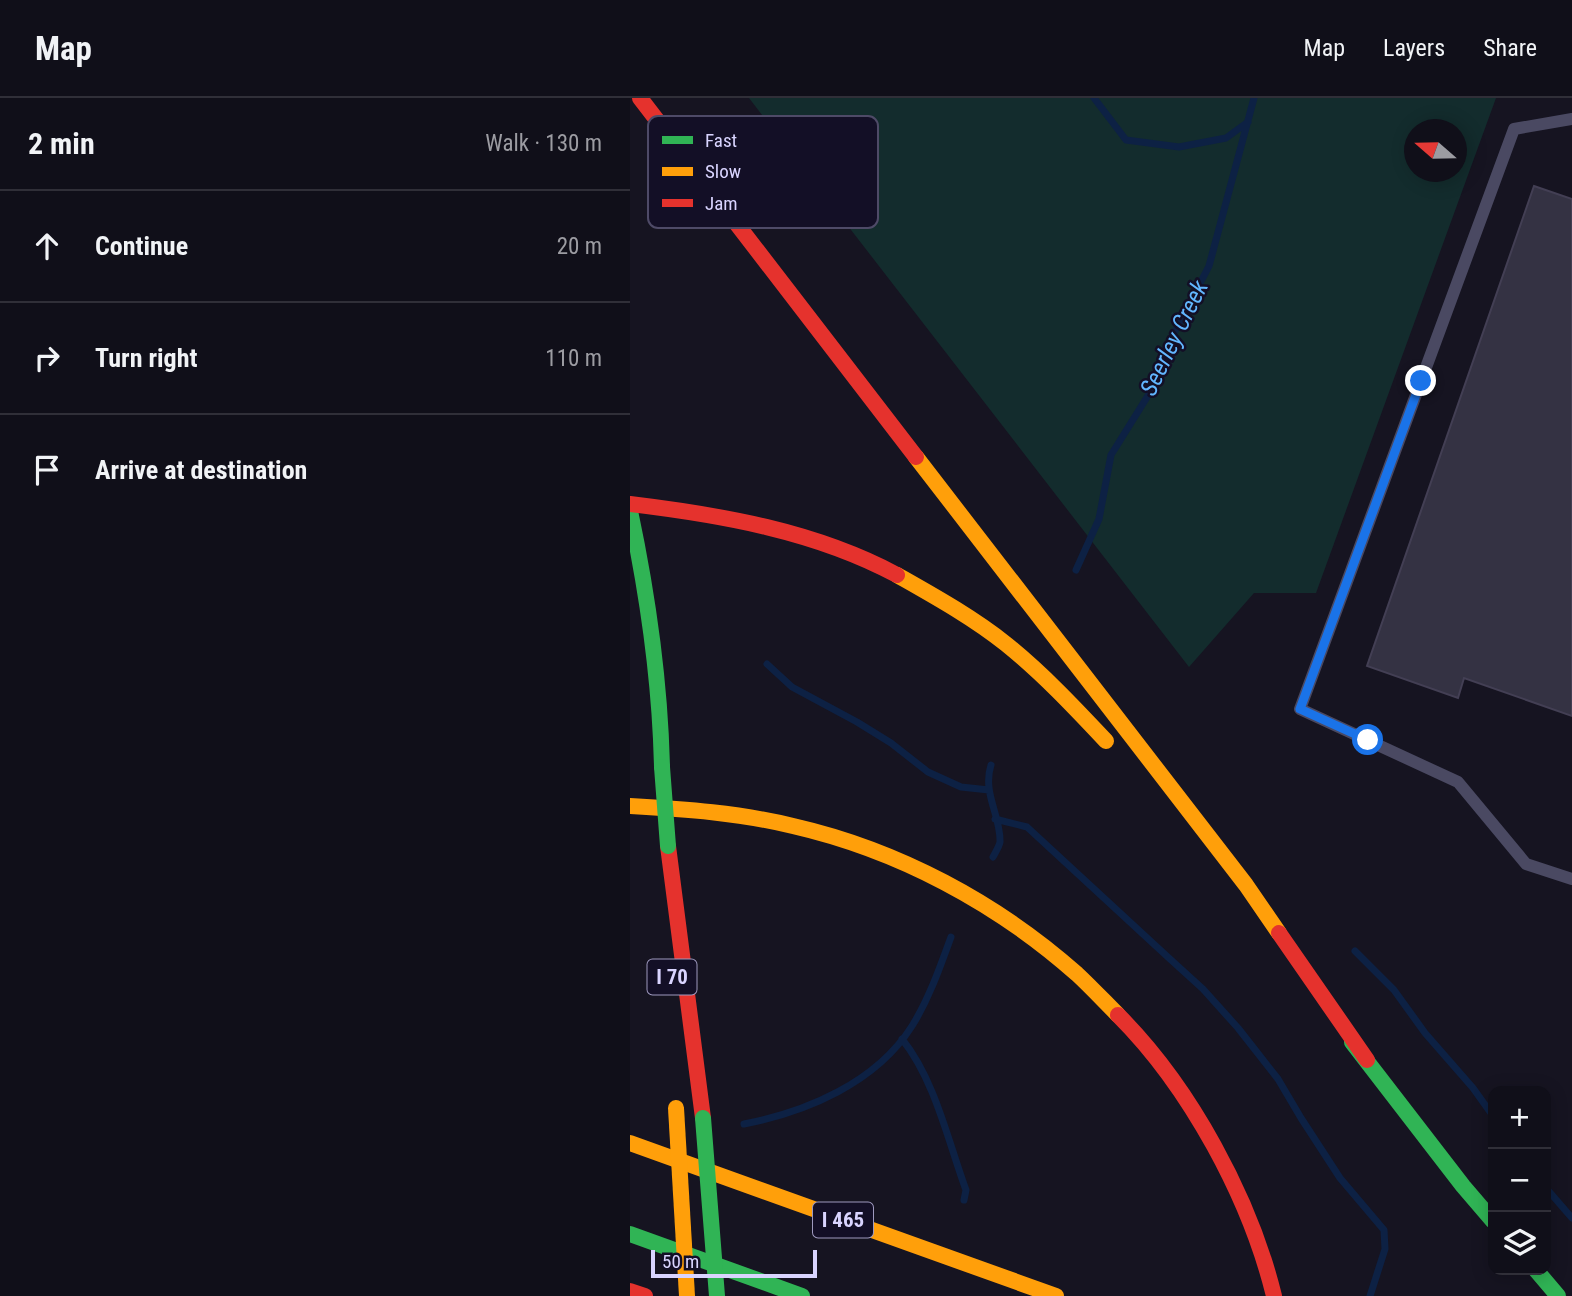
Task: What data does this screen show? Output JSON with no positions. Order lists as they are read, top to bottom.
{
  "streets": {
    "highway": ["I 70", "I 465"]
  },
  "water": ["Seerley Creek"],
  "legend": ["Fast", "Slow", "Jam"],
  "scale_bar": "50 m",
  "north": "left",
  "page": {
    "header": "Map",
    "nav": ["Map", "Layers", "Share"],
    "heading": ["2 min", "Walk · 130 m"],
    "list": [
      ["Continue", "20 m"],
      ["Turn right", "110 m"],
      "Arrive at destination"
    ],
    "map_buttons": ["+", "−"],
    "scale": "50 m"
  }
}
